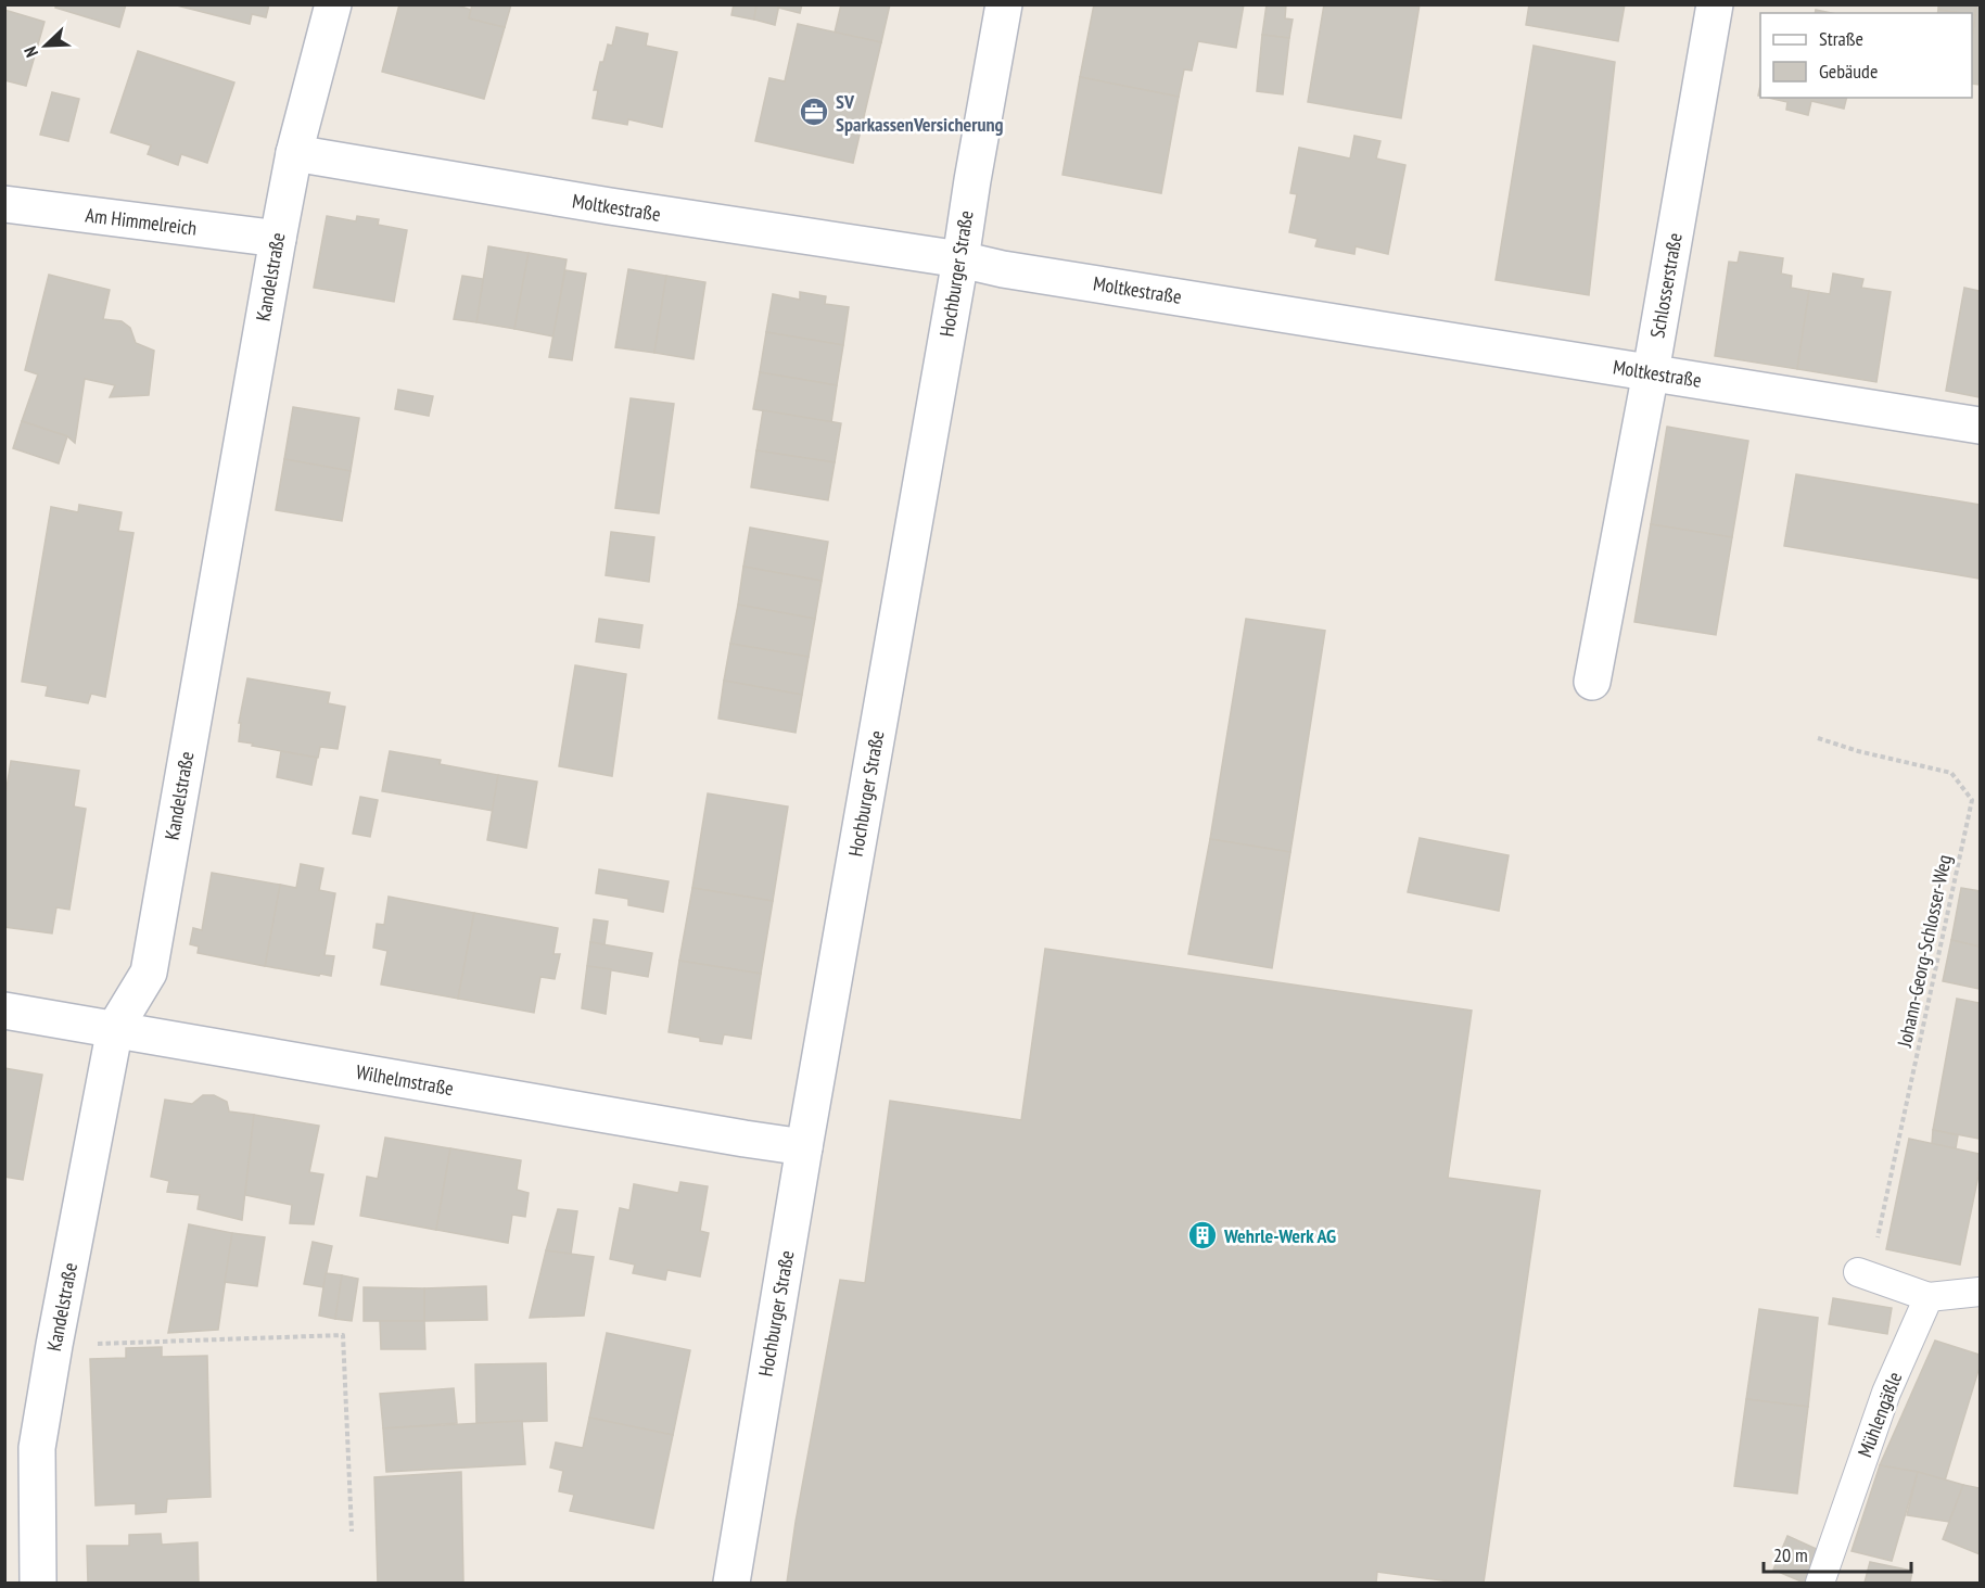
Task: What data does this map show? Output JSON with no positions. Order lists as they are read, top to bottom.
{
  "streets": {
    "street": [
      "Moltkestraße",
      "Am Himmelreich",
      "Hochburger Straße",
      "Kandelstraße",
      "Schlosserstraße",
      "Wilhelmstraße"
    ],
    "lane": ["Mühlengäßle"],
    "path": ["Johann-Georg-Schlosser-Weg"]
  },
  "crossings": [
    ["Moltkestraße", "Hochburger Straße"],
    ["Moltkestraße", "Kandelstraße"],
    ["Moltkestraße", "Schlosserstraße"],
    ["Am Himmelreich", "Kandelstraße"],
    ["Hochburger Straße", "Wilhelmstraße"],
    ["Kandelstraße", "Wilhelmstraße"]
  ],
  "places": {
    "office": ["SV SparkassenVersicherung"],
    "building": ["Wehrle-Werk AG"]
  },
  "legend": ["Straße", "Gebäude"],
  "scale_bar": "20 m",
  "north": "bottom left"
}
